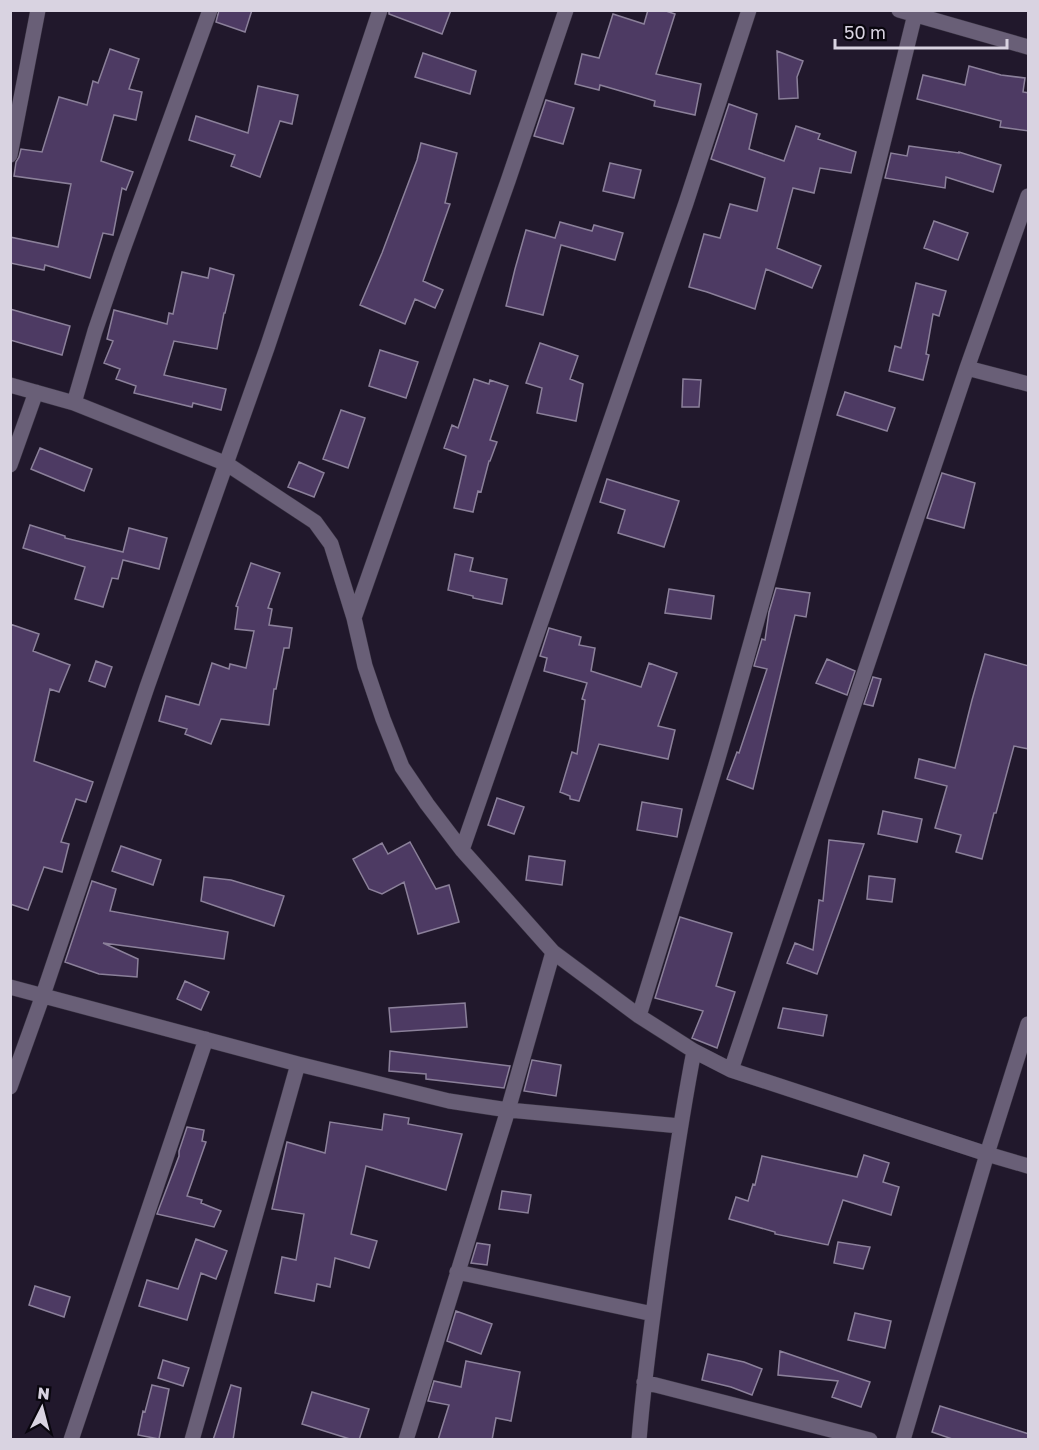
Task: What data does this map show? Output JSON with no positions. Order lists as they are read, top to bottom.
{
  "scale_bar": "50 m",
  "north": "top"
}
